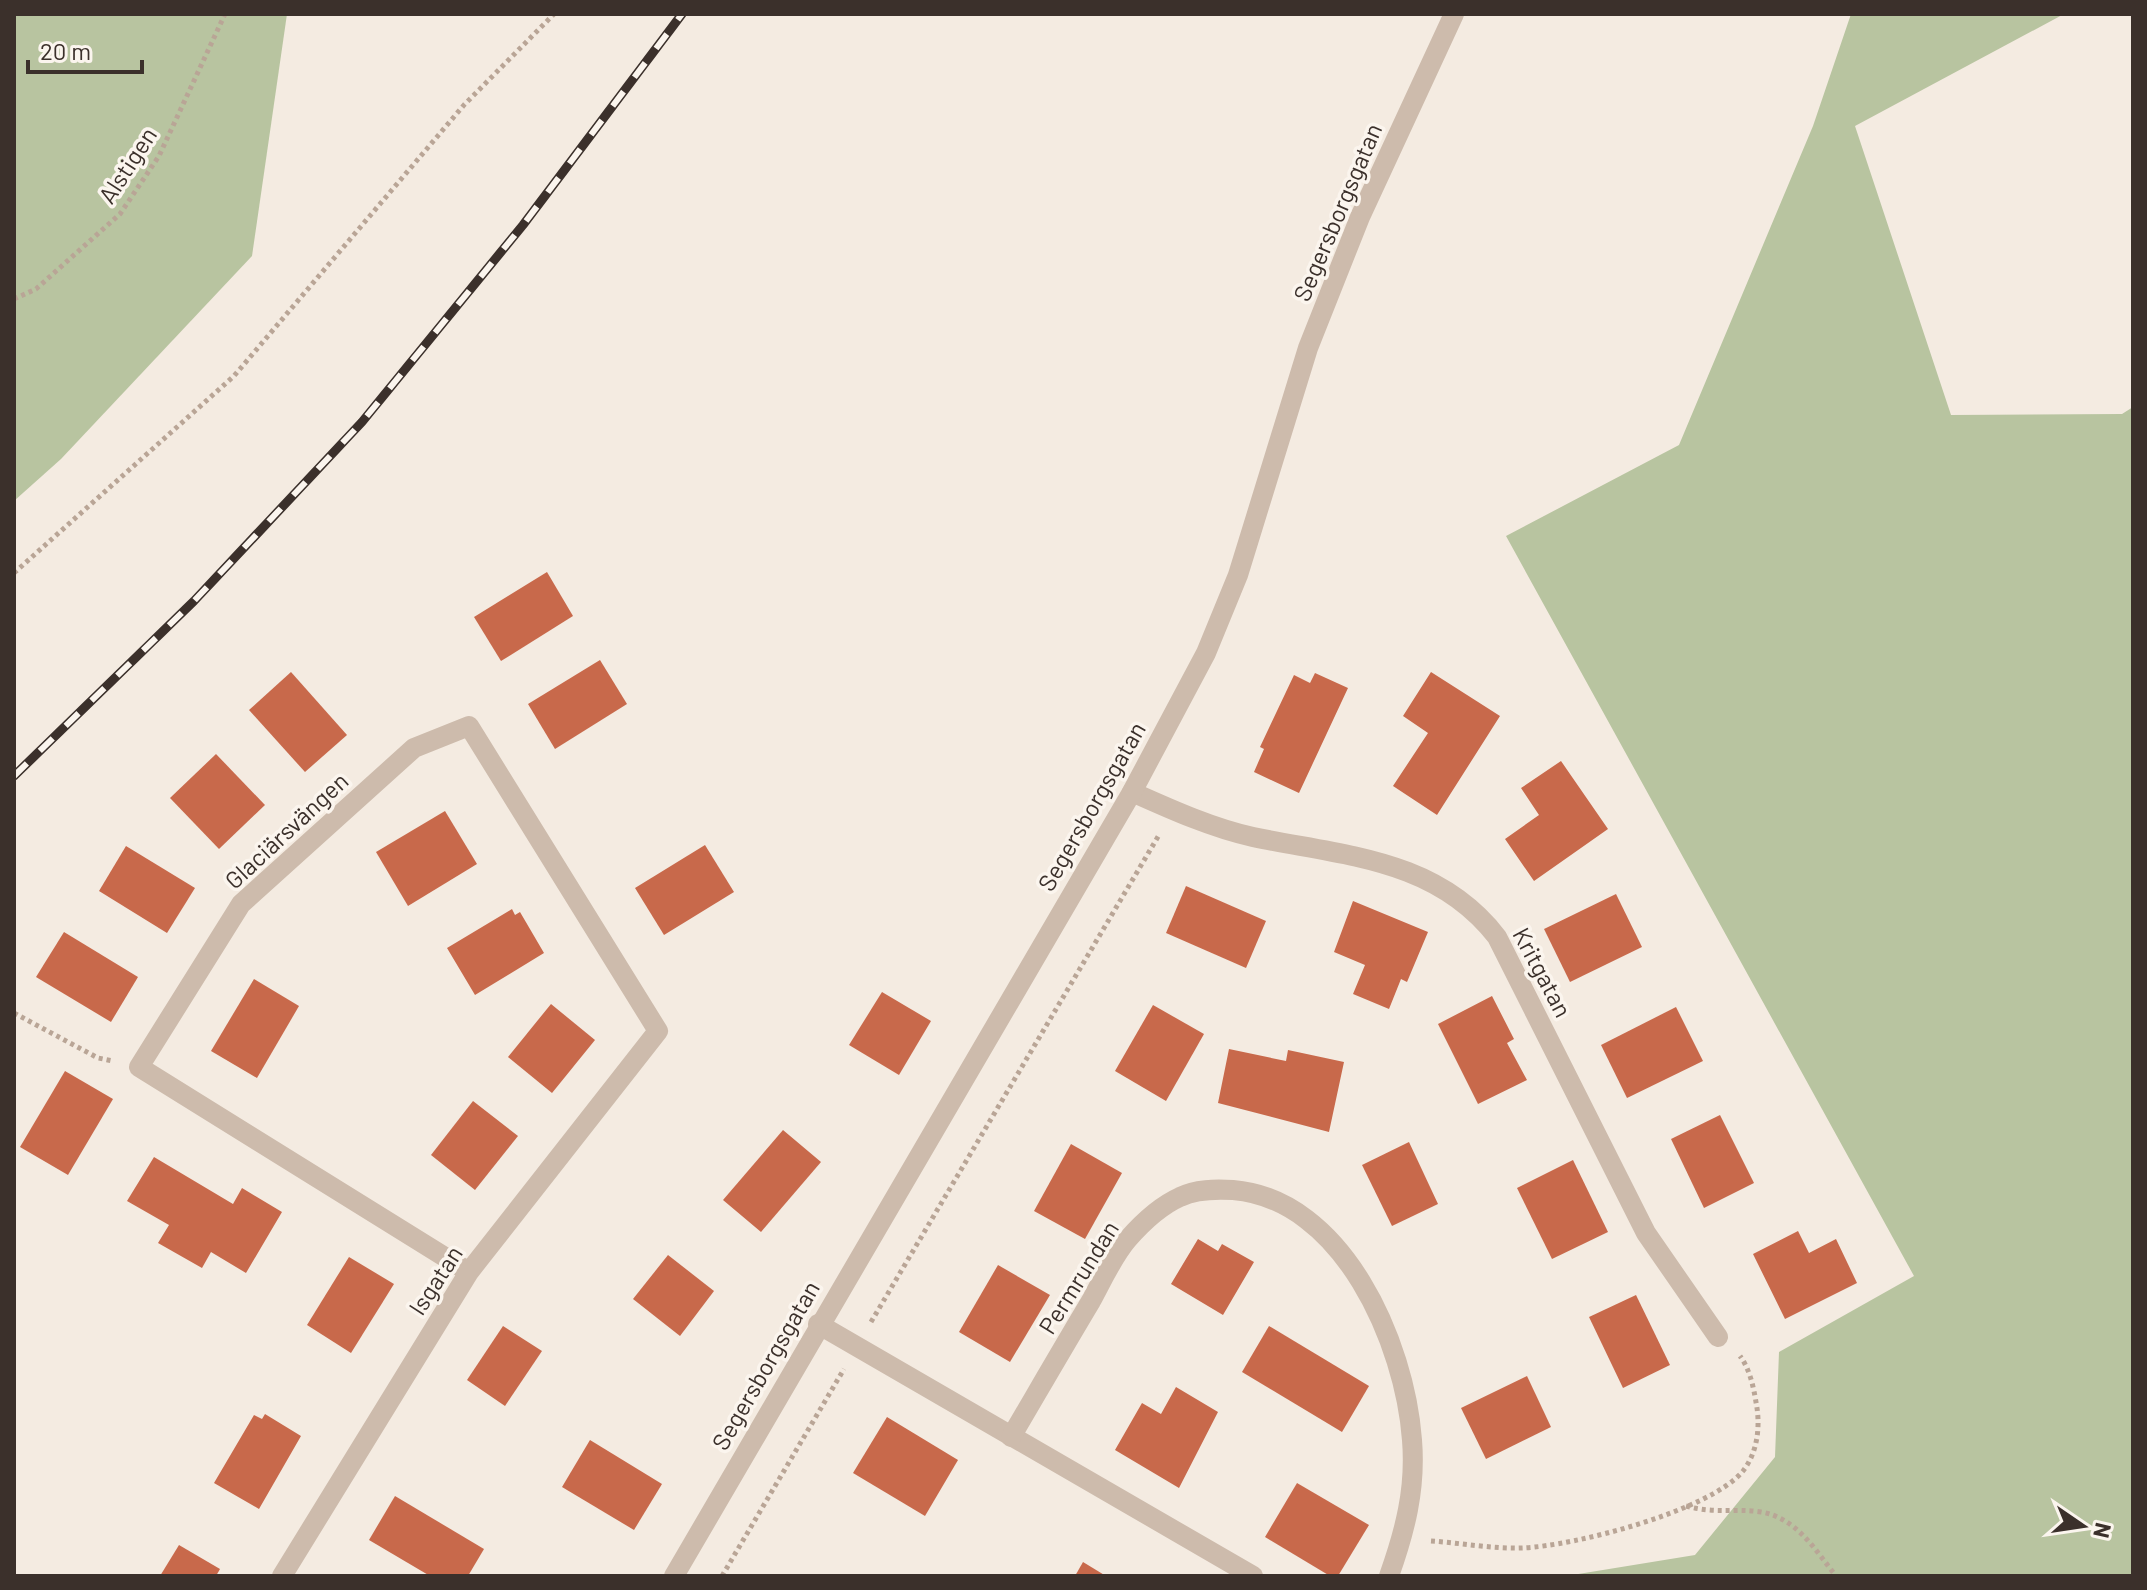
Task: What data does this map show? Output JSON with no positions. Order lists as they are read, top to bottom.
{
  "streets": {
    "street": [
      "Segersborgsgatan",
      "Glaciärsvängen",
      "Kritgatan",
      "Permrundan",
      "Isgatan"
    ],
    "path": ["Alstigen"]
  },
  "crossings": [
    ["Segersborgsgatan", "Kritgatan"],
    ["Glaciärsvängen", "Isgatan"]
  ],
  "scale_bar": "20 m",
  "north": "right"
}
